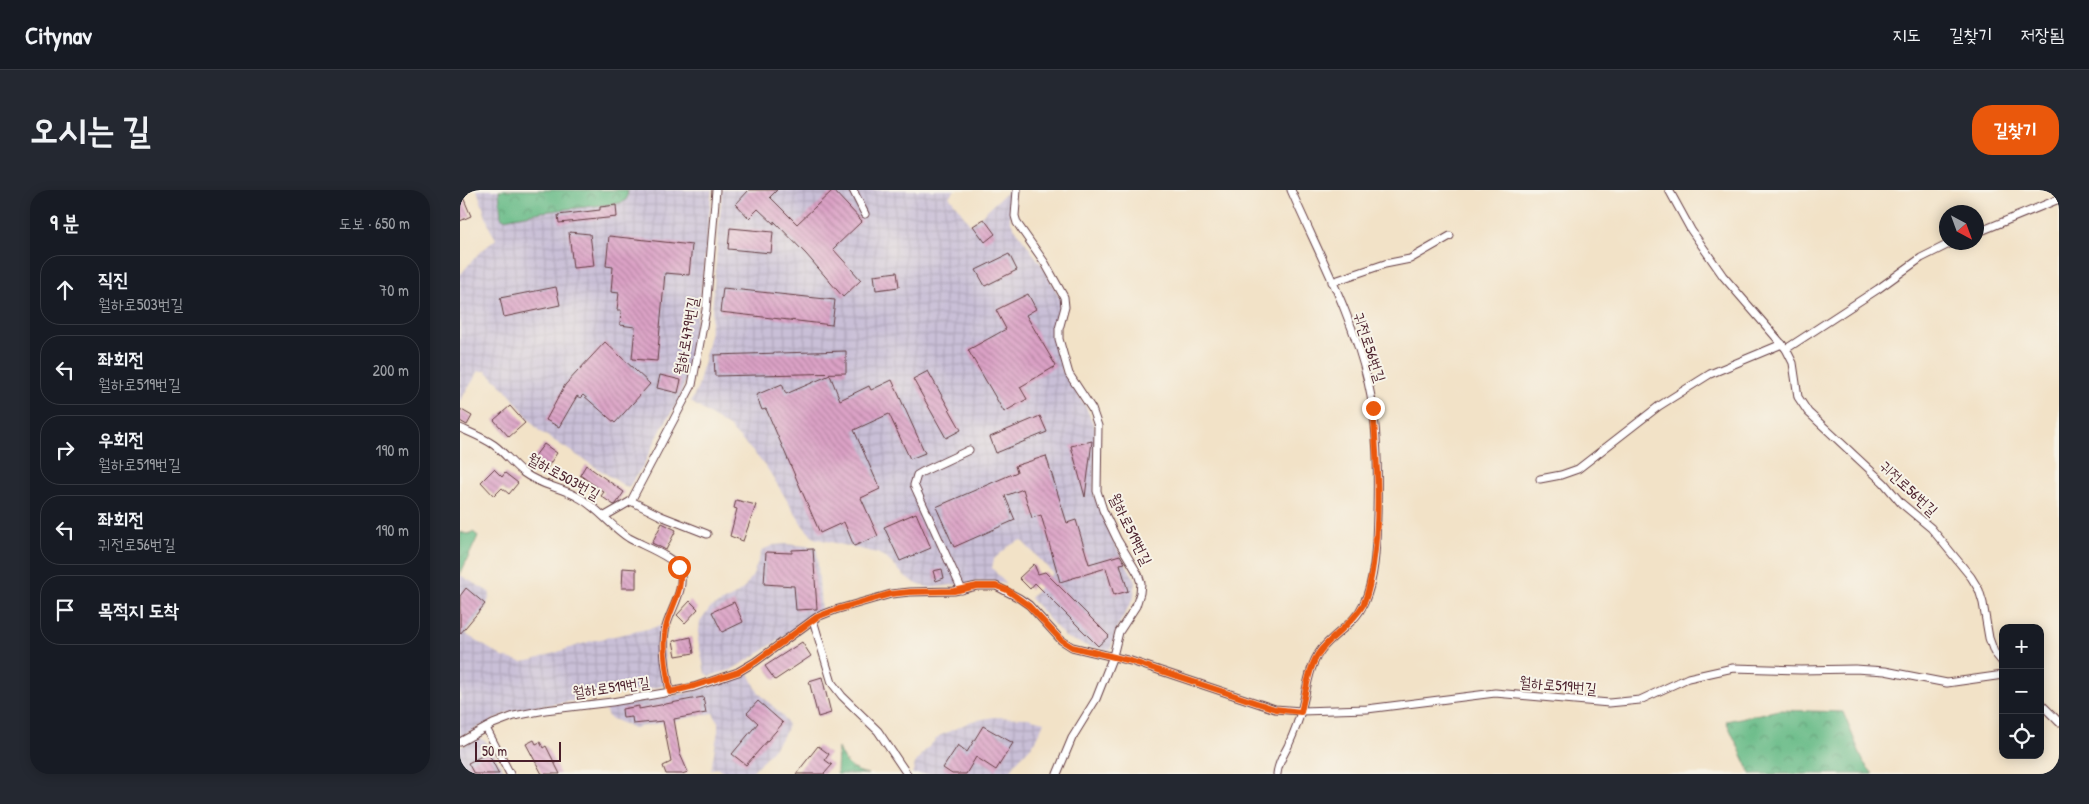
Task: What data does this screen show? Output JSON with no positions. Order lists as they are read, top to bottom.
{
  "streets": {
    "lane": [
      "월하로479번길",
      "귀전로56번길",
      "월하로503번길",
      "월하로519번길"
    ]
  },
  "crossings": [
    ["월하로479번길", "월하로503번길"],
    ["귀전로56번길", "월하로519번길"],
    ["월하로503번길", "월하로519번길"]
  ],
  "scale_bar": "50 m",
  "north": "bottom right",
  "page": {
    "header": "Citynav",
    "nav": ["지도", "길찾기", "저장됨"],
    "buttons": "길찾기",
    "title": "오시는 길",
    "heading": ["9 분", "도보 · 650 m"],
    "list": [
      ["직진", "월하로503번길", "70 m"],
      ["좌회전", "월하로519번길", "200 m"],
      ["우회전", "월하로519번길", "190 m"],
      ["좌회전", "귀전로56번길", "190 m"],
      "목적지 도착"
    ],
    "map_buttons": ["+", "−"],
    "scale": "50 m"
  }
}
